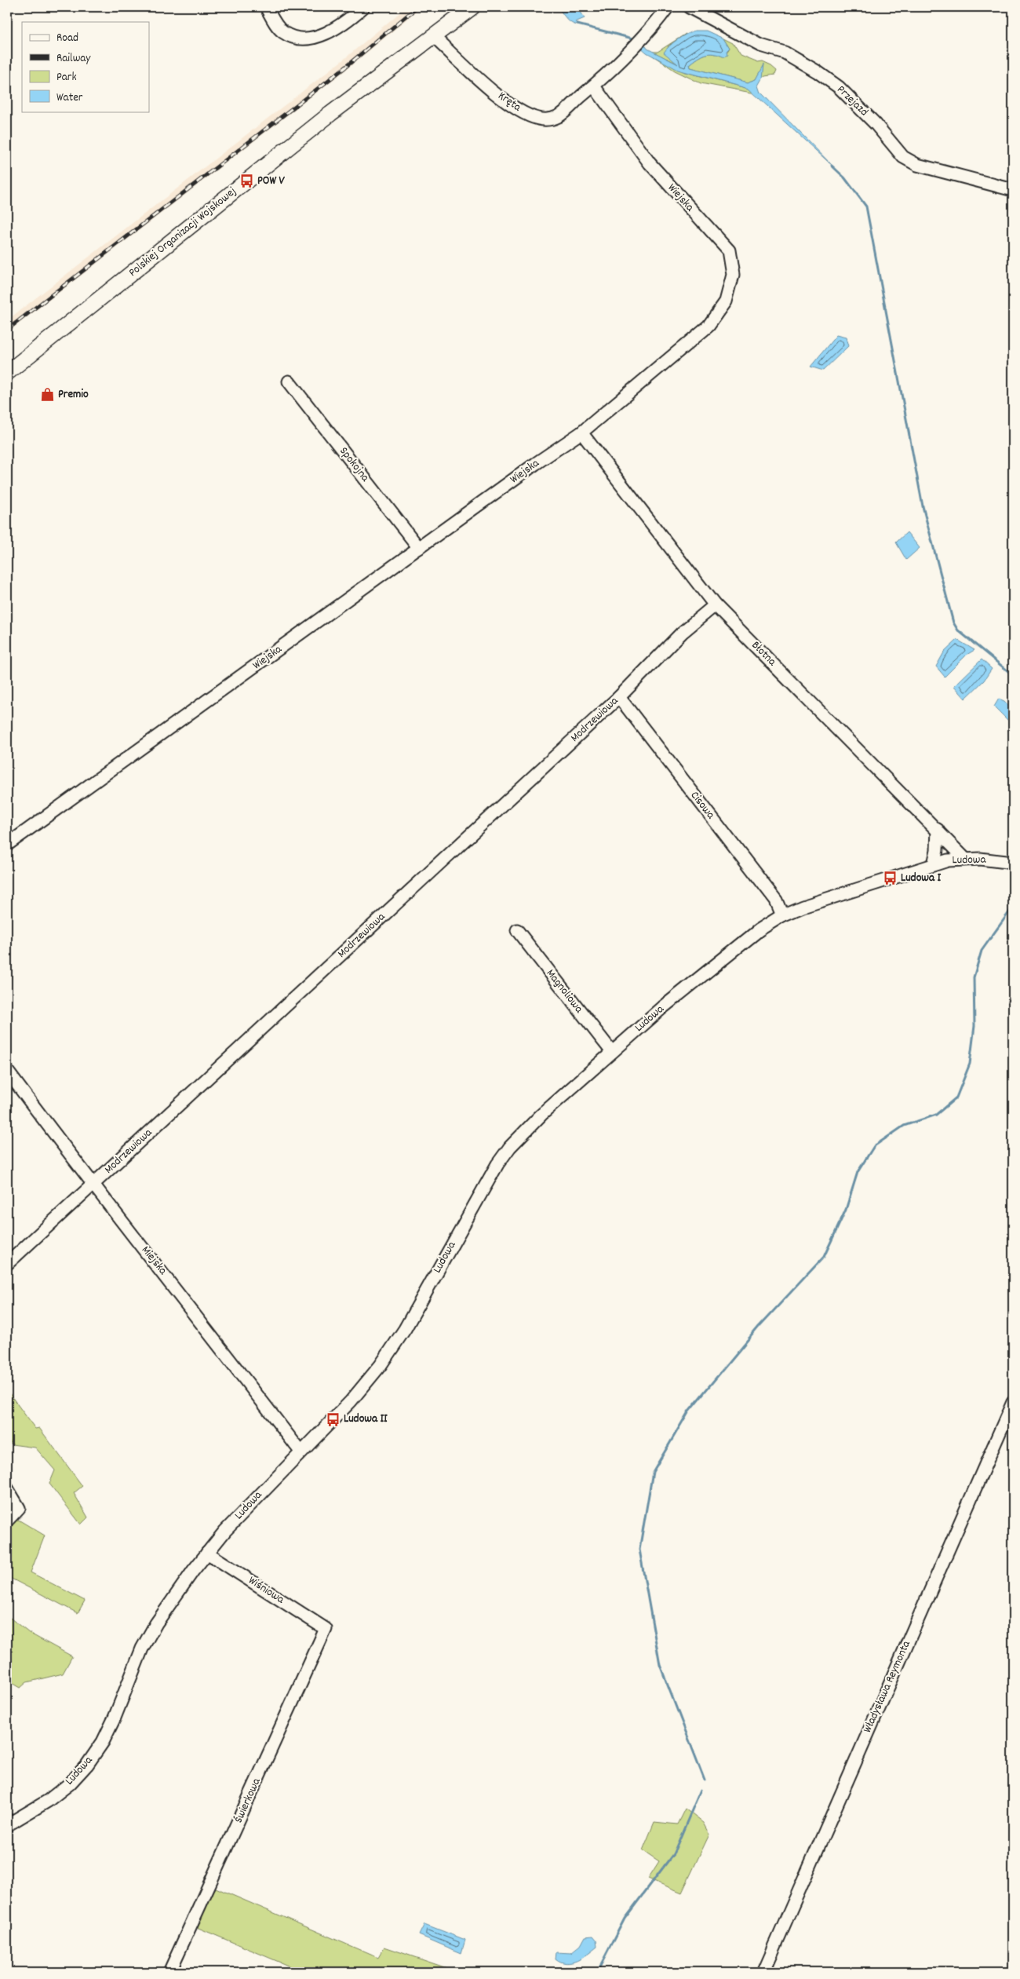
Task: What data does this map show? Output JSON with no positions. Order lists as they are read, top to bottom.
{
  "streets": {
    "main road": ["Polskiej Organizacji Wojskowej"],
    "street": [
      "Przejazd",
      "Kręta",
      "Wiejska",
      "Spokojna",
      "Błotna",
      "Modrzewiowa",
      "Cisowa",
      "Ludowa",
      "Magnoliowa",
      "Miejska",
      "Wiśniowa",
      "Władysława Reymonta",
      "Świerkowa"
    ]
  },
  "crossings": [
    ["Kręta", "Wiejska"],
    ["Kręta", "Polskiej Organizacji Wojskowej"],
    ["Wiejska", "Spokojna"],
    ["Wiejska", "Błotna"],
    ["Błotna", "Modrzewiowa"],
    ["Błotna", "Ludowa"],
    ["Modrzewiowa", "Cisowa"],
    ["Modrzewiowa", "Miejska"],
    ["Cisowa", "Ludowa"],
    ["Ludowa", "Magnoliowa"],
    ["Ludowa", "Miejska"],
    ["Ludowa", "Wiśniowa"],
    ["Wiśniowa", "Świerkowa"]
  ],
  "places": {
    "bus stop": ["POW V", "Ludowa I", "Ludowa II"],
    "shop": ["Premio"]
  },
  "legend": [
    "Road",
    "Railway",
    "Park",
    "Water"
  ]
}
